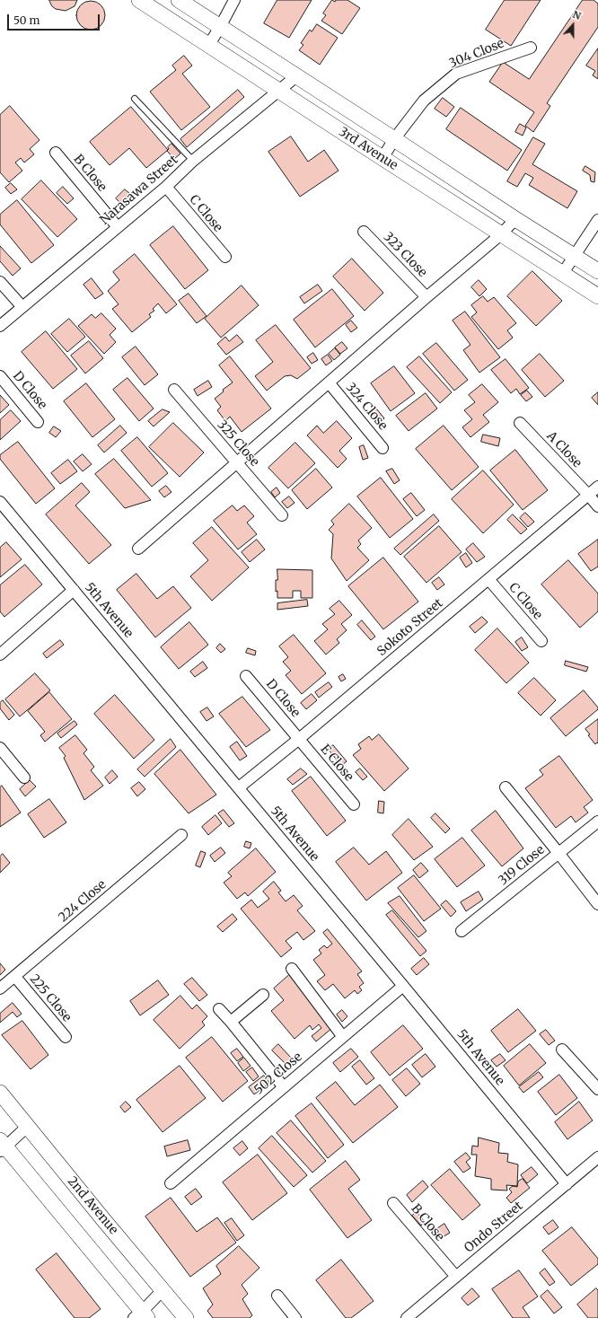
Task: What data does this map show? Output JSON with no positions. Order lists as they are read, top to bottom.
{
  "streets": {
    "street": [
      "304 Close",
      "3rd Avenue",
      "B Close",
      "Narasawa Street",
      "C Close",
      "323 Close",
      "D Close",
      "324 Close",
      "325 Close",
      "A Close",
      "5th Avenue",
      "Sokoto Street",
      "E Close",
      "319 Close",
      "224 Close",
      "225 Close",
      "502 Close",
      "2nd Avenue",
      "Ondo Street"
    ]
  },
  "crossings": [
    ["304 Close", "3rd Avenue"],
    ["3rd Avenue", "Narasawa Street"],
    ["B Close", "Narasawa Street"],
    ["B Close", "Ondo Street"],
    ["Narasawa Street", "C Close"],
    ["C Close", "Sokoto Street"],
    ["D Close", "Sokoto Street"],
    ["D Close", "E Close"],
    ["A Close", "Sokoto Street"],
    ["5th Avenue", "Sokoto Street"],
    ["5th Avenue", "502 Close"],
    ["5th Avenue", "Ondo Street"],
    ["Sokoto Street", "E Close"],
    ["224 Close", "225 Close"]
  ],
  "scale_bar": "50 m",
  "north": "top"
}
